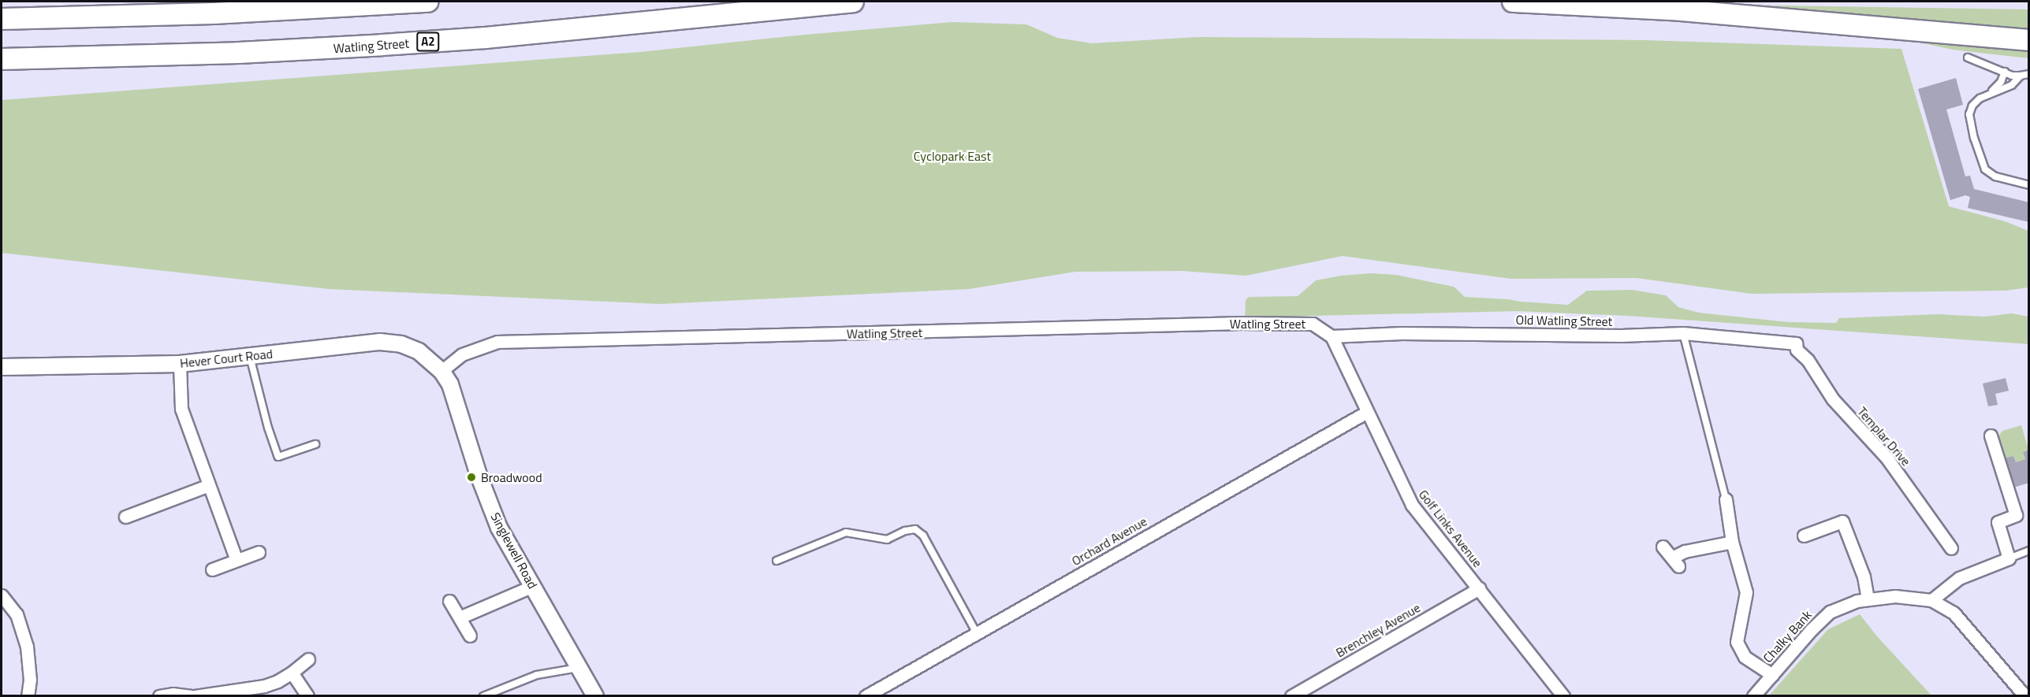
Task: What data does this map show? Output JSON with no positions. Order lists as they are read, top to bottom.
{
  "streets": {
    "highway": ["A2", "Watling Street"],
    "street": [
      "Old Watling Street",
      "Hever Court Road",
      "Templar Drive",
      "Golf Links Avenue",
      "Orchard Avenue",
      "Singlewell Road",
      "Brenchley Avenue",
      "Chalky Bank"
    ]
  },
  "crossings": [
    ["Watling Street", "Old Watling Street"],
    ["Watling Street", "Hever Court Road"],
    ["Watling Street", "Golf Links Avenue"],
    ["Watling Street", "Singlewell Road"],
    ["Old Watling Street", "Templar Drive"],
    ["Old Watling Street", "Golf Links Avenue"],
    ["Hever Court Road", "Singlewell Road"],
    ["Golf Links Avenue", "Orchard Avenue"],
    ["Golf Links Avenue", "Brenchley Avenue"]
  ],
  "parks": ["Cyclopark East"],
  "places": ["Broadwood"]
}
